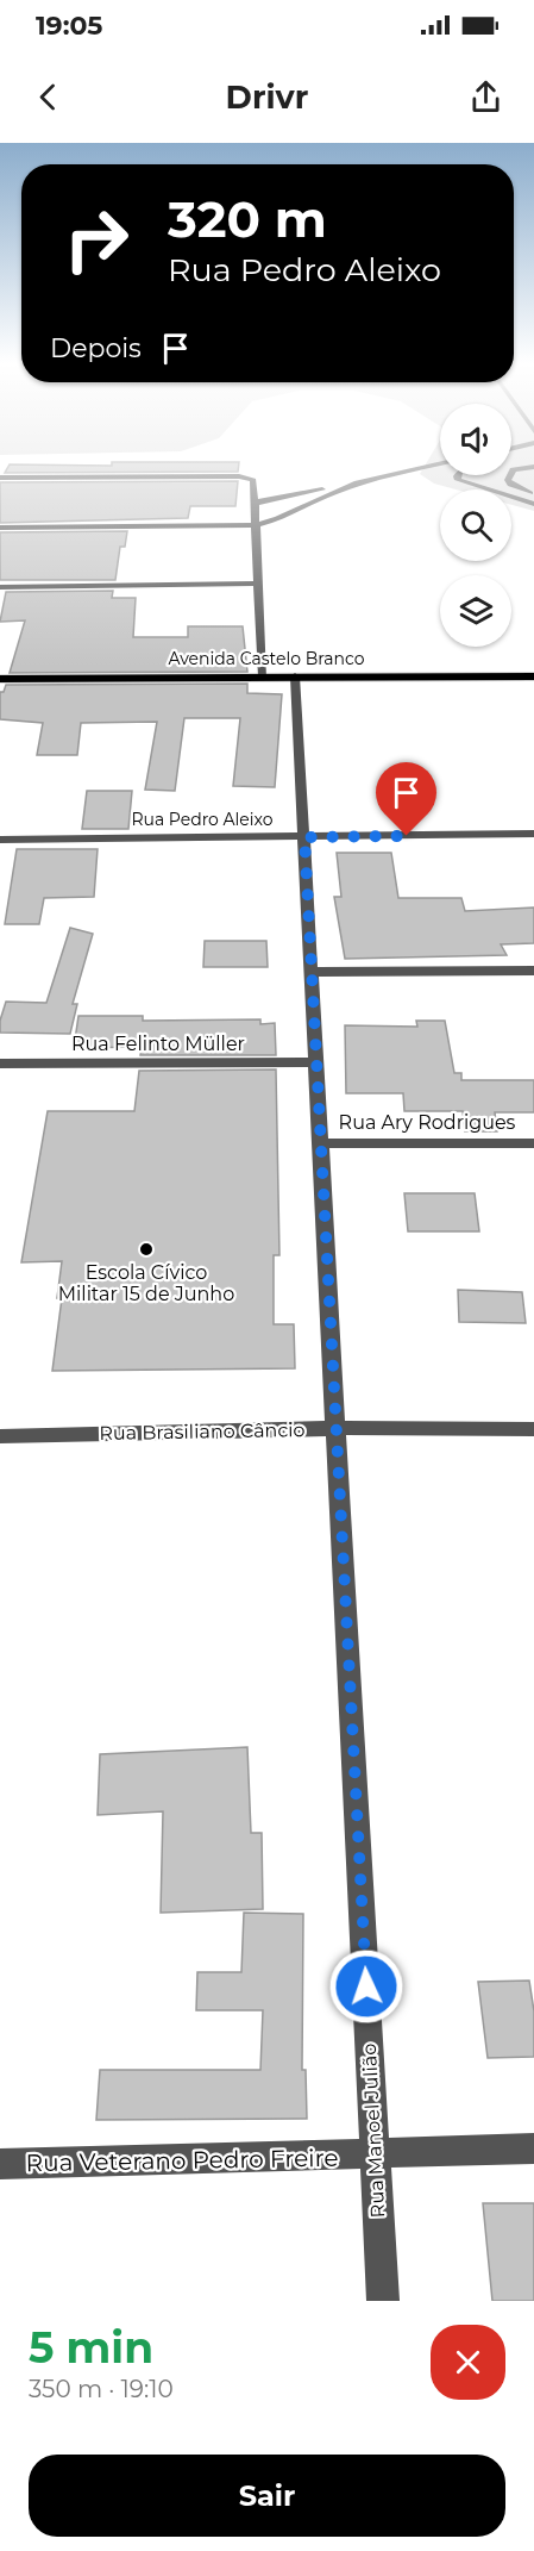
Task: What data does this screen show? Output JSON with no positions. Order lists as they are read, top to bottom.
{
  "streets": {
    "highway": ["Avenida Castelo Branco"],
    "street": [
      "Rua Pedro Aleixo",
      "Rua Felinto Müller",
      "Rua Ary Rodrigues",
      "Rua Brasiliano Câncio",
      "Rua Manoel Julião",
      "Rua Veterano Pedro Freire"
    ]
  },
  "crossings": [
    ["Avenida Castelo Branco", "Rua Manoel Julião"],
    ["Rua Pedro Aleixo", "Rua Manoel Julião"],
    ["Rua Felinto Müller", "Rua Manoel Julião"],
    ["Rua Ary Rodrigues", "Rua Manoel Julião"],
    ["Rua Brasiliano Câncio", "Rua Manoel Julião"],
    ["Rua Manoel Julião", "Rua Veterano Pedro Freire"]
  ],
  "places": ["Escola Cívico Militar 15 de Junho"],
  "page": {
    "status": "19:05",
    "header": "Drivr",
    "turn": ["320 m", "Rua Pedro Aleixo"],
    "then": "Depois",
    "heading": ["5 min", "350 m · 19:10"],
    "buttons": "Sair"
  }
}
